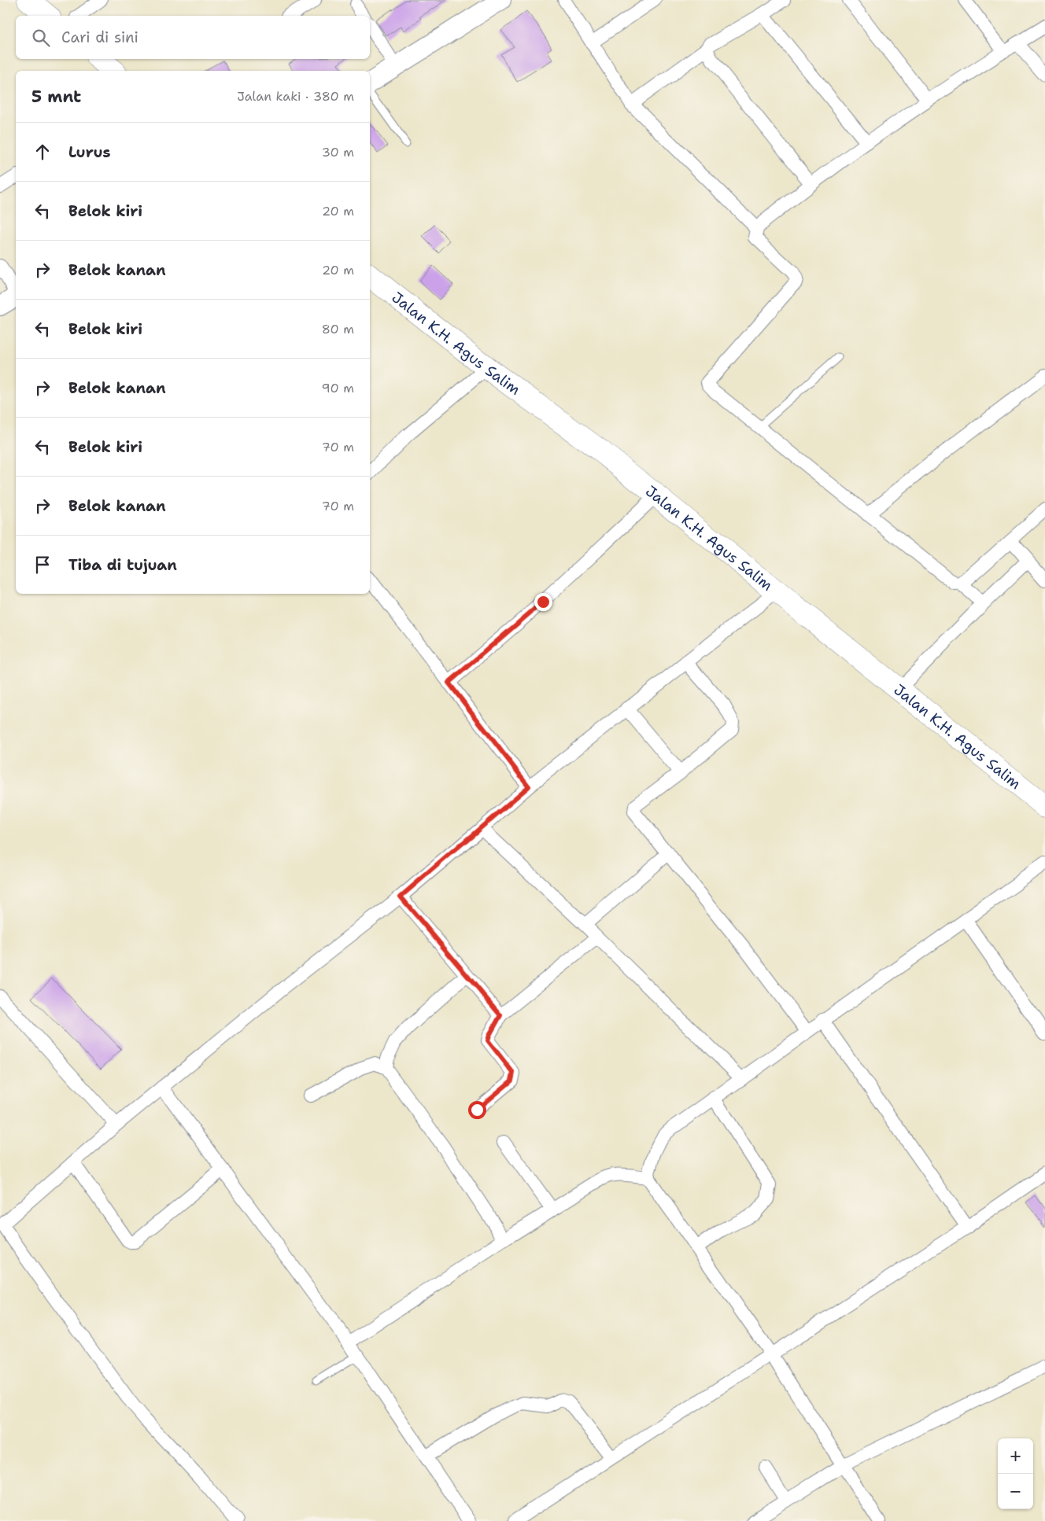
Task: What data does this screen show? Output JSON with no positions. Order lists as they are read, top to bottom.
{
  "streets": {
    "highway": ["Jalan K.H. Agus Salim"]
  },
  "page": {
    "search": "Cari di sini",
    "heading": ["5 mnt", "Jalan kaki · 380 m"],
    "list": [
      ["Lurus", "30 m"],
      ["Belok kiri", "20 m"],
      ["Belok kanan", "20 m"],
      ["Belok kiri", "80 m"],
      ["Belok kanan", "90 m"],
      ["Belok kiri", "70 m"],
      ["Belok kanan", "70 m"],
      "Tiba di tujuan"
    ],
    "map_buttons": ["+", "−"]
  }
}
